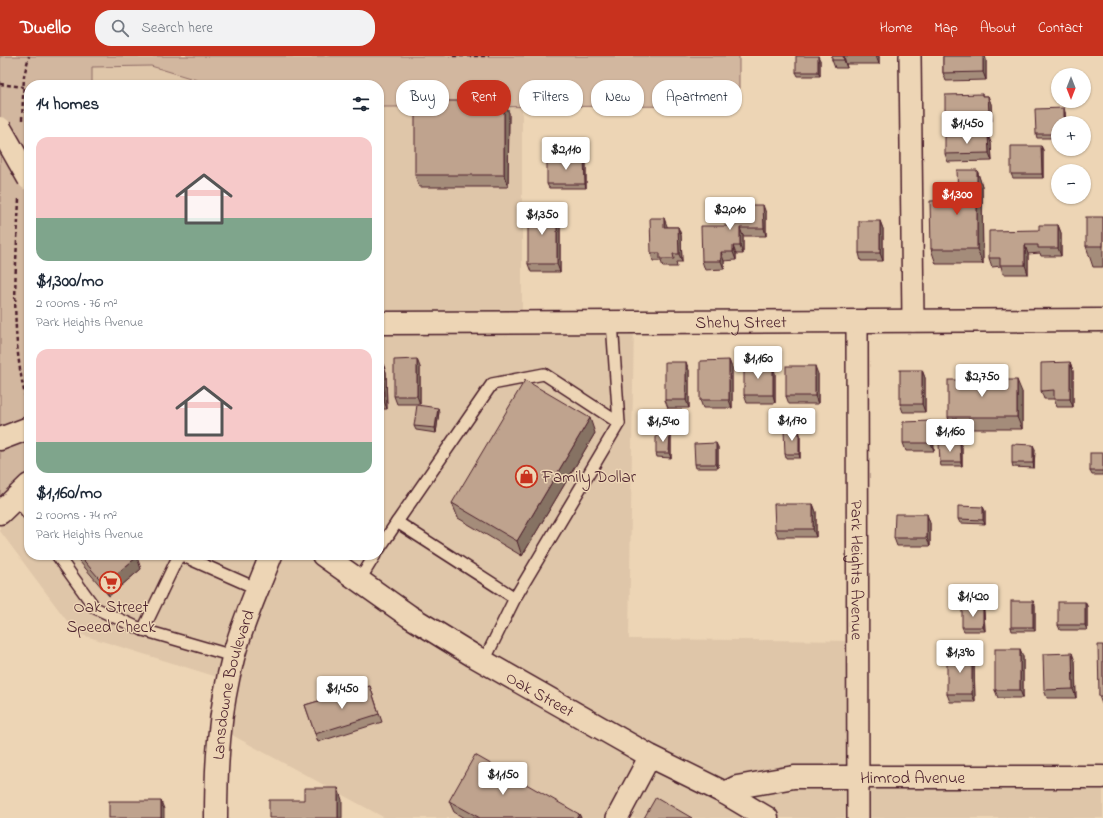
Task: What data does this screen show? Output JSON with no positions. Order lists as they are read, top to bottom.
{
  "streets": {
    "main road": [
      "Shehy Street",
      "Lansdowne Boulevard",
      "Oak Street",
      "Himrod Avenue"
    ],
    "street": ["Park Heights Avenue"]
  },
  "crossings": [
    ["Shehy Street", "Park Heights Avenue"],
    ["Park Heights Avenue", "Himrod Avenue"],
    ["Oak Street", "Himrod Avenue"]
  ],
  "places": {
    "shop": ["Family Dollar"],
    "supermarket": ["Oak Street Speed Check"]
  },
  "north": "bottom",
  "page": {
    "header": "Dwello",
    "search": "Search here",
    "nav": [
      "Home",
      "Map",
      "About",
      "Contact"
    ],
    "map_buttons": ["+", "−"],
    "chip": [
      "Buy",
      "Rent",
      "Filters",
      "New",
      "Apartment"
    ],
    "heading": "14 homes",
    "price": [
      "$1,450",
      "$2,110",
      "$1,300",
      "$2,010",
      "$1,350",
      "$1,160",
      "$2,750",
      "$1,170",
      "$1,540",
      "$1,160",
      "$1,420",
      "$1,390",
      "$1,450",
      "$1,150"
    ],
    "list": [
      {
        "name": "$1,300/mo",
        "note": "2 rooms · 76 m² · Park Heights Avenue"
      },
      {
        "name": "$1,160/mo",
        "note": "2 rooms · 74 m² · Park Heights Avenue"
      }
    ]
  }
}
